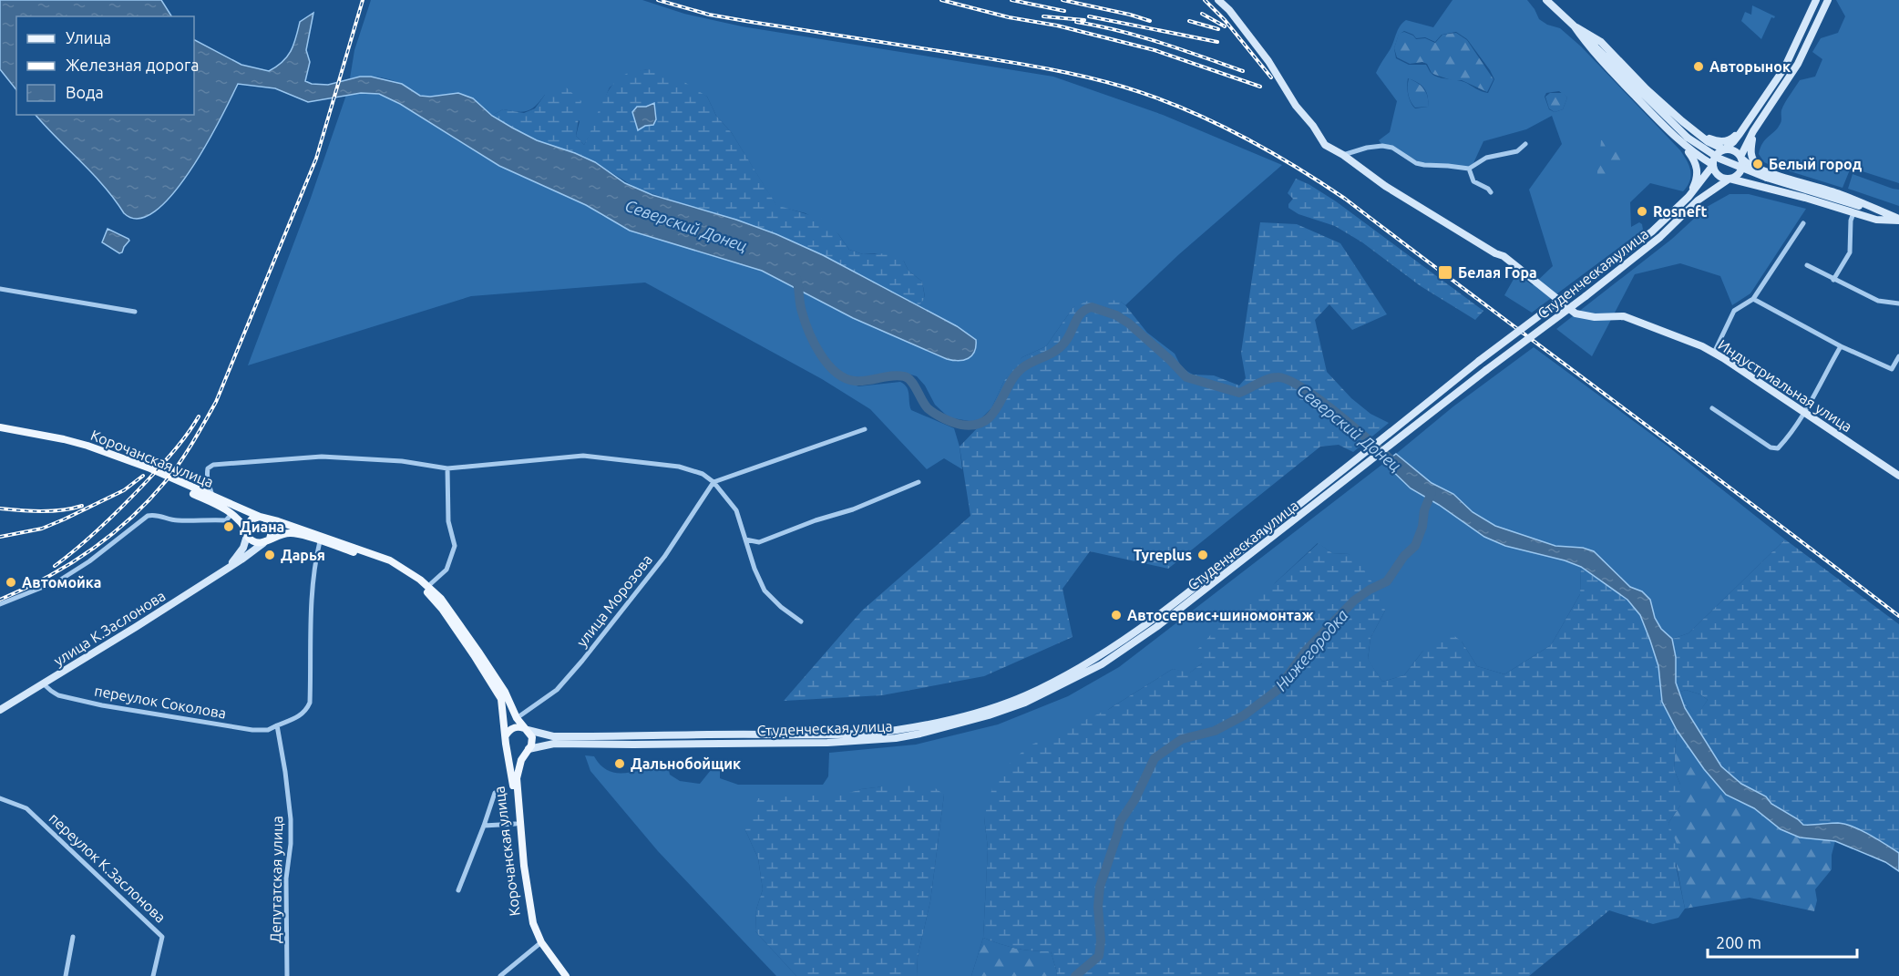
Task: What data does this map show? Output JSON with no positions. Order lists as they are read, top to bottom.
{
  "streets": {
    "main road": [
      "Студенческая улица",
      "Индустриальная улица",
      "Корочанская улица",
      "улица К.Заслонова"
    ],
    "street": [
      "улица Морозова",
      "переулок Соколова",
      "переулок К.Заслонова",
      "Депутатская улица"
    ]
  },
  "crossings": [
    ["Студенческая улица", "Корочанская улица"],
    ["Корочанская улица", "улица Морозова"],
    ["Корочанская улица", "улица К.Заслонова"],
    ["улица К.Заслонова", "переулок Соколова"],
    ["переулок Соколова", "Депутатская улица"]
  ],
  "water": ["Северский Донец", "Нижегородка"],
  "places": {
    "other": [
      "Авторынок",
      "Белый город",
      "Rosneft",
      "Диана",
      "Дарья",
      "Tyreplus",
      "Автомойка",
      "Автосервис+шиномонтаж",
      "Дальнобойщик"
    ],
    "transit": ["Белая Гора"]
  },
  "legend": ["Улица", "Железная дорога", "Вода"],
  "scale_bar": "200 m"
}
